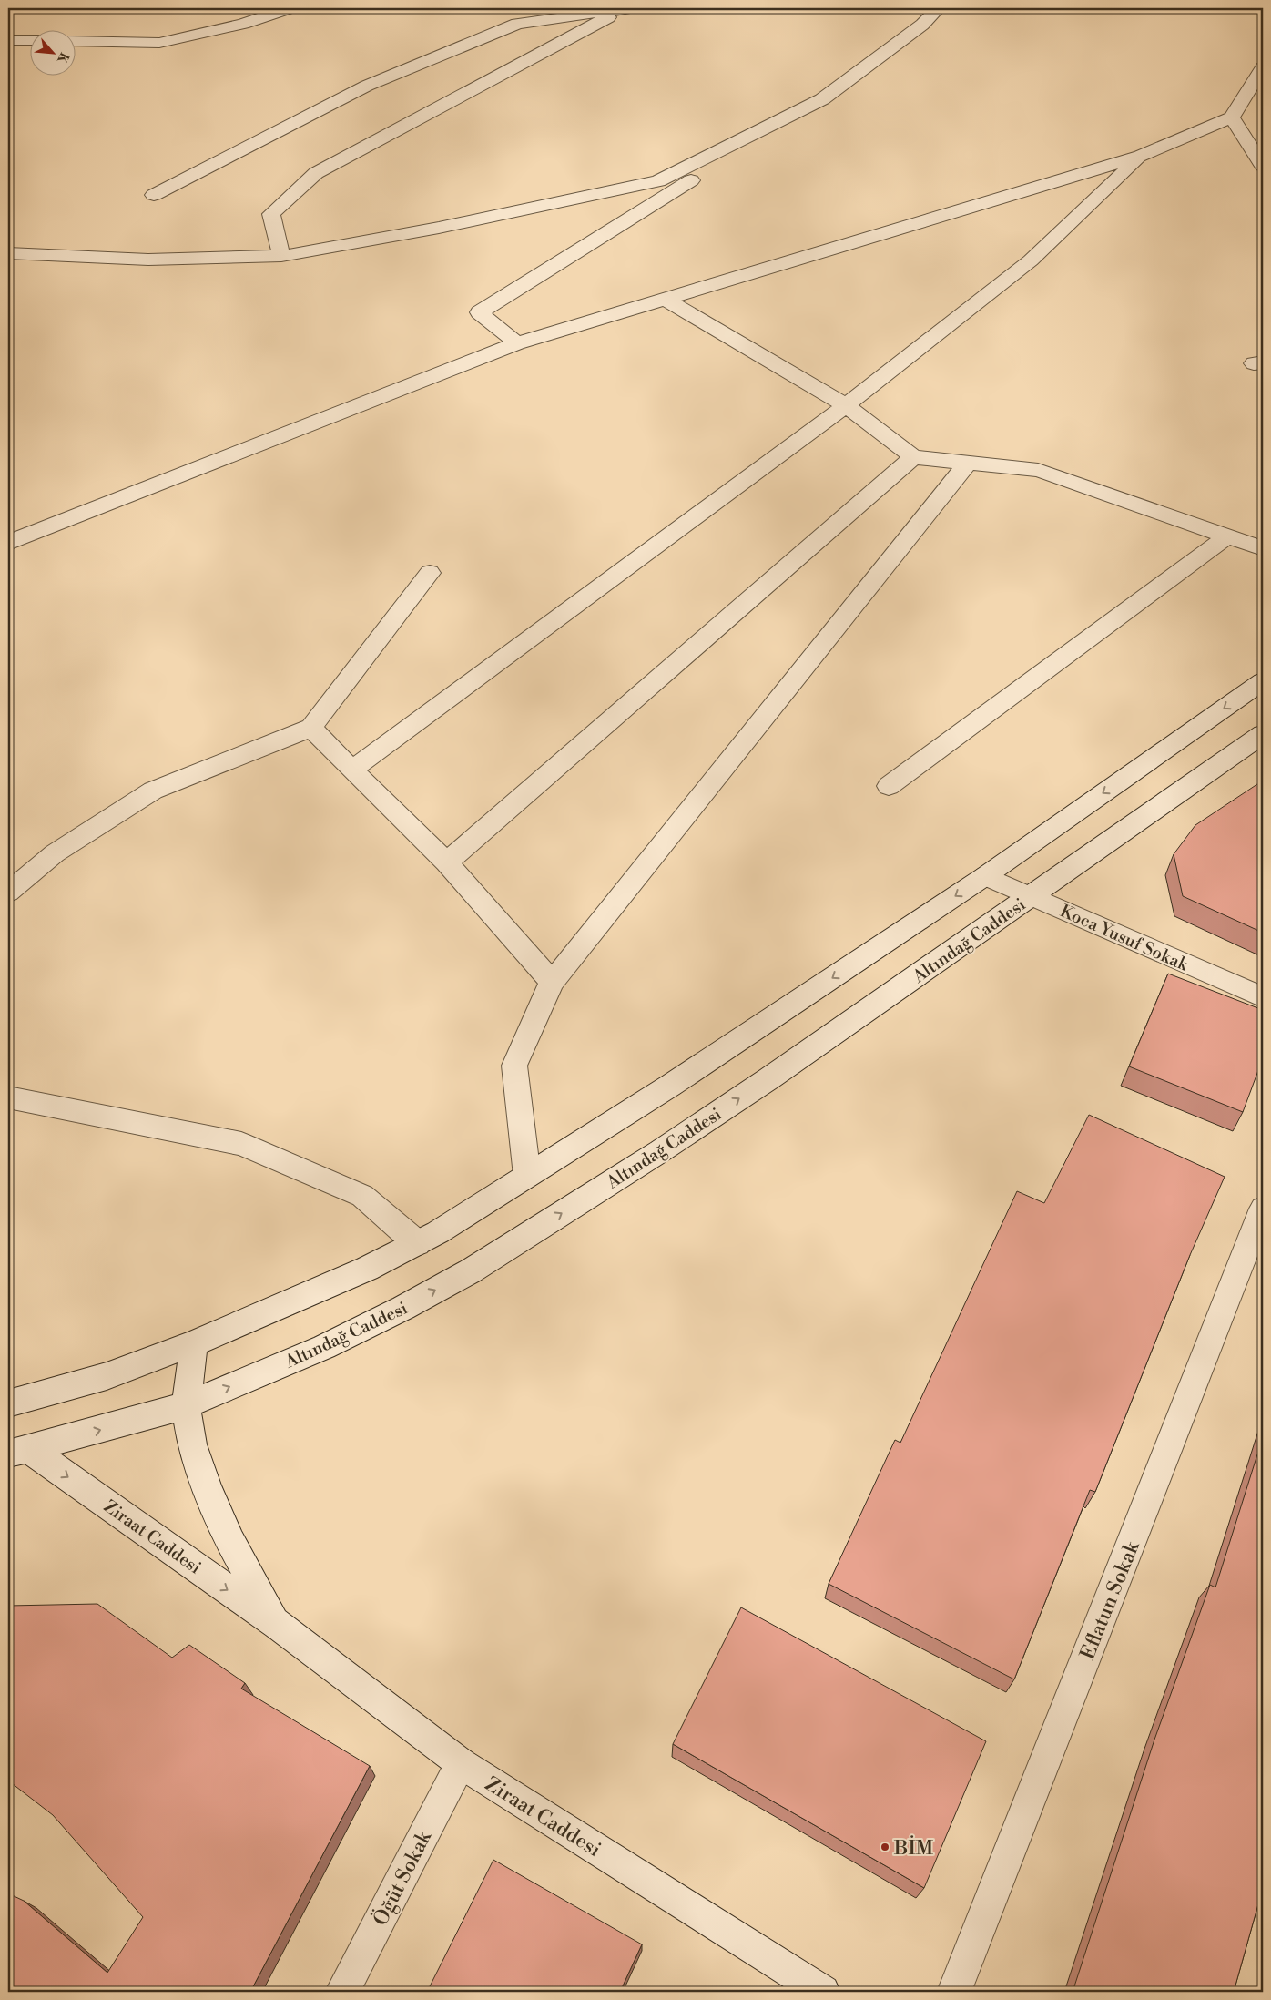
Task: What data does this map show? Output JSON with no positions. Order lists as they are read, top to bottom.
{
  "streets": {
    "street": [
      "Koca Yusuf Sokak",
      "Altındağ Caddesi",
      "Ziraat Caddesi",
      "Eflatun Sokak",
      "Öğüt Sokak"
    ]
  },
  "crossings": [
    ["Koca Yusuf Sokak", "Altındağ Caddesi"],
    ["Altındağ Caddesi", "Ziraat Caddesi"],
    ["Ziraat Caddesi", "Öğüt Sokak"]
  ],
  "places": ["BİM"],
  "north": "bottom right"
}
